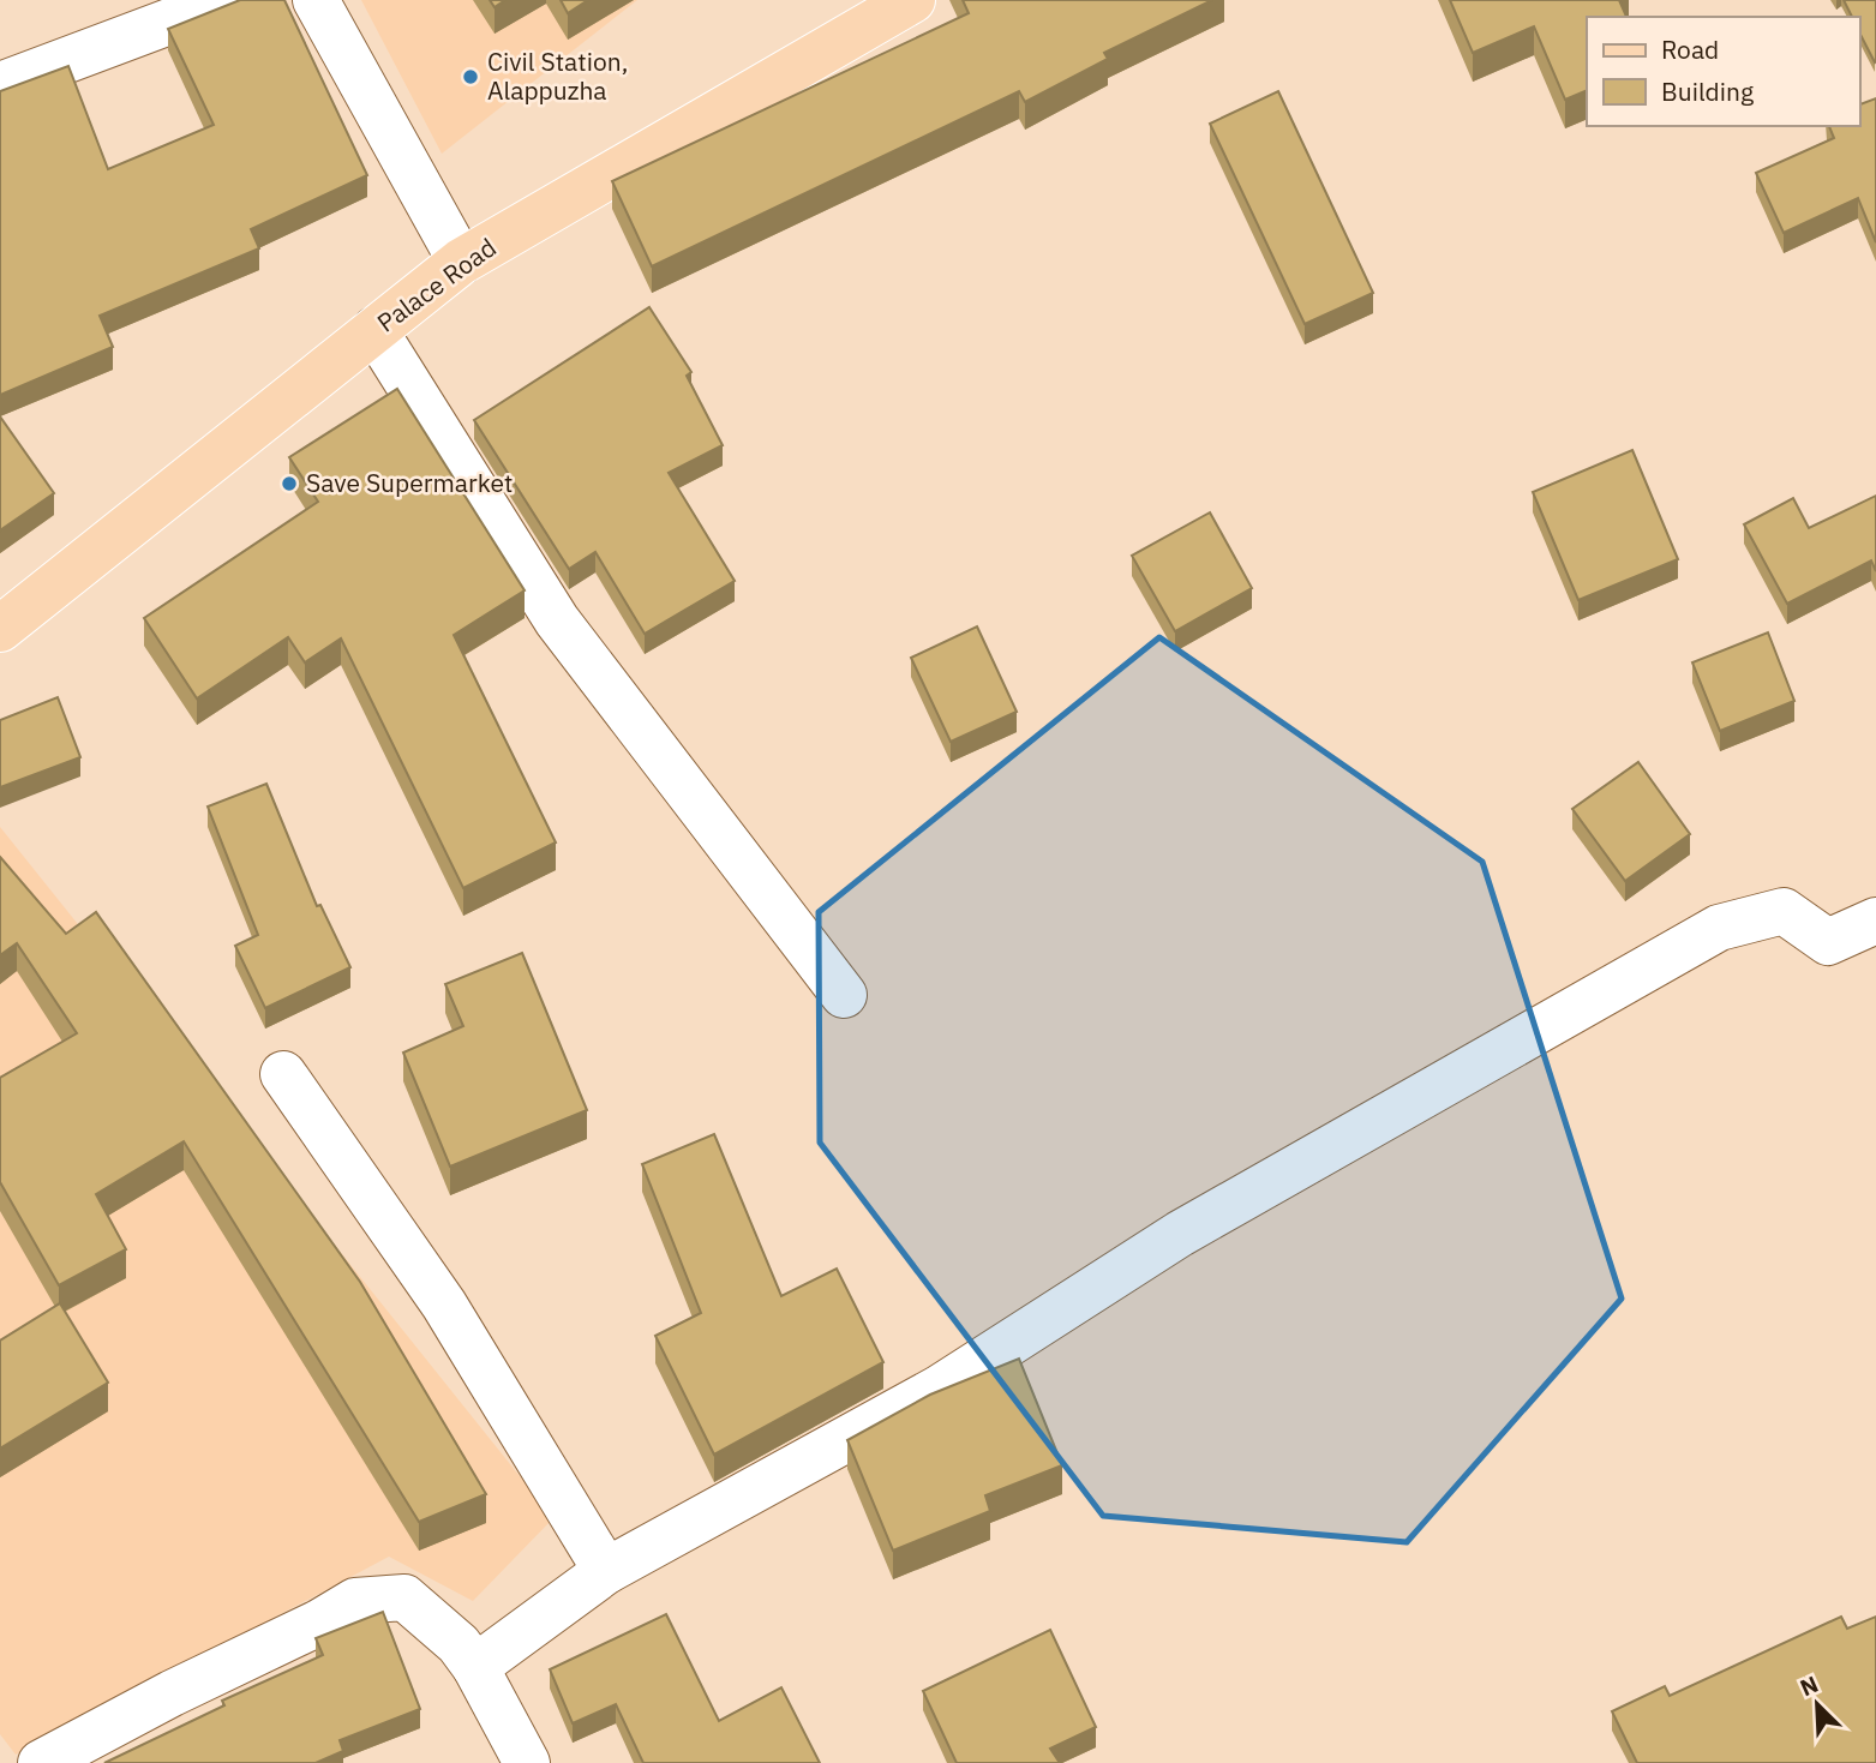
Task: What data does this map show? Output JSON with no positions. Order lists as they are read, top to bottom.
{
  "streets": {
    "main road": ["Palace Road"]
  },
  "places": ["Civil Station, Alappuzha", "Save Supermarket"],
  "legend": ["Road", "Building"],
  "north": "top left"
}
